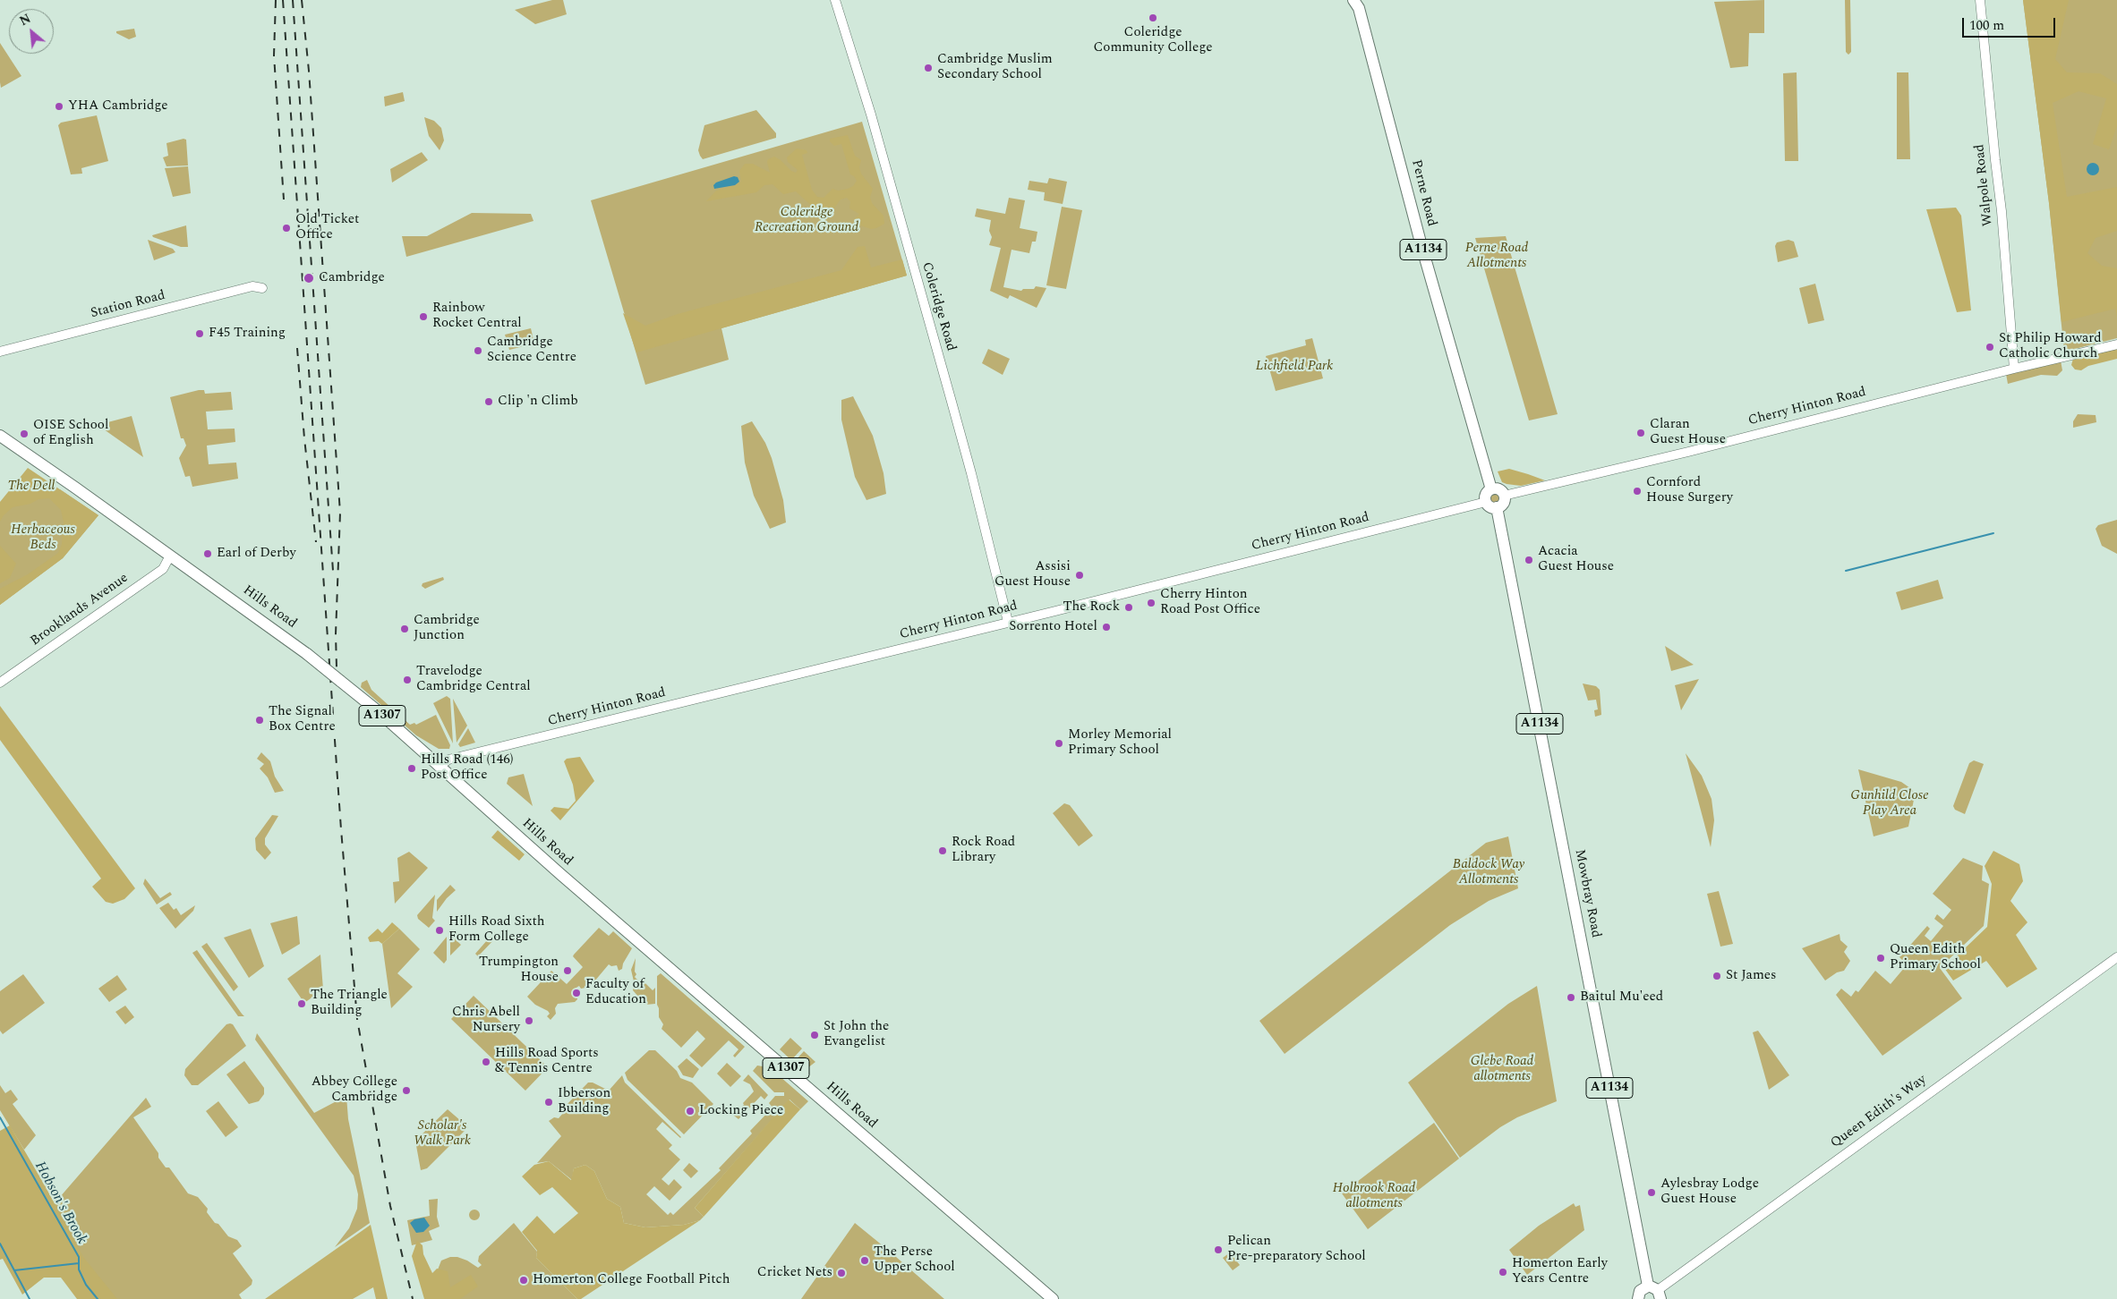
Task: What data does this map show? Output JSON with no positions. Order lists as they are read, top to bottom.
{
  "streets": {
    "main road": [
      "Perne Road",
      "A1134",
      "Hills Road",
      "A1307",
      "Mowbray Road"
    ],
    "street": [
      "Walpole Road",
      "Station Road",
      "Coleridge Road",
      "Cherry Hinton Road",
      "Brooklands Avenue",
      "Queen Edith's Way"
    ]
  },
  "crossings": [
    ["Walpole Road", "Cherry Hinton Road"],
    ["Perne Road", "Cherry Hinton Road"],
    ["Perne Road", "Mowbray Road"],
    ["Coleridge Road", "Cherry Hinton Road"],
    ["Cherry Hinton Road", "Hills Road"],
    ["Cherry Hinton Road", "Mowbray Road"],
    ["Hills Road", "Brooklands Avenue"],
    ["Mowbray Road", "Queen Edith's Way"]
  ],
  "water": ["Hobson's Brook"],
  "parks": [
    "Coleridge Recreation Ground",
    "Perne Road Allotments",
    "Lichfield Park",
    "The Dell",
    "Herbaceous Beds",
    "Gunhild Close Play Area",
    "Baldock Way Allotments",
    "Glebe Road allotments",
    "Scholar's Walk Park",
    "Holbrook Road allotments"
  ],
  "places": [
    "Coleridge Community College",
    "Cambridge Muslim Secondary School",
    "YHA Cambridge",
    "Old Ticket Office",
    "Cambridge",
    "Rainbow Rocket Central",
    "F45 Training",
    "St Philip Howard Catholic Church",
    "Cambridge Science Centre",
    "Clip 'n Climb",
    "Claran Guest House",
    "OISE School of English",
    "Cornford House Surgery",
    "Earl of Derby",
    "Acacia Guest House",
    "Assisi Guest House",
    "Cherry Hinton Road Post Office",
    "The Rock",
    "Sorrento Hotel",
    "Cambridge Junction",
    "Travelodge Cambridge Central",
    "The Signal Box Centre",
    "Morley Memorial Primary School",
    "Hills Road (146) Post Office",
    "Rock Road Library",
    "Hills Road Sixth Form College",
    "Queen Edith Primary School",
    "Trumpington House",
    "St James",
    "Faculty of Education",
    "Baitul Mu'eed",
    "The Triangle Building",
    "Chris Abell Nursery",
    "St John the Evangelist",
    "Hills Road Sports & Tennis Centre",
    "Abbey College Cambridge",
    "Ibberson Building",
    "Locking Piece",
    "Aylesbray Lodge Guest House",
    "Pelican Pre-preparatory School",
    "The Perse Upper School",
    "Homerton Early Years Centre",
    "Cricket Nets",
    "Homerton College Football Pitch"
  ],
  "scale_bar": "100 m",
  "north": "top left"
}
